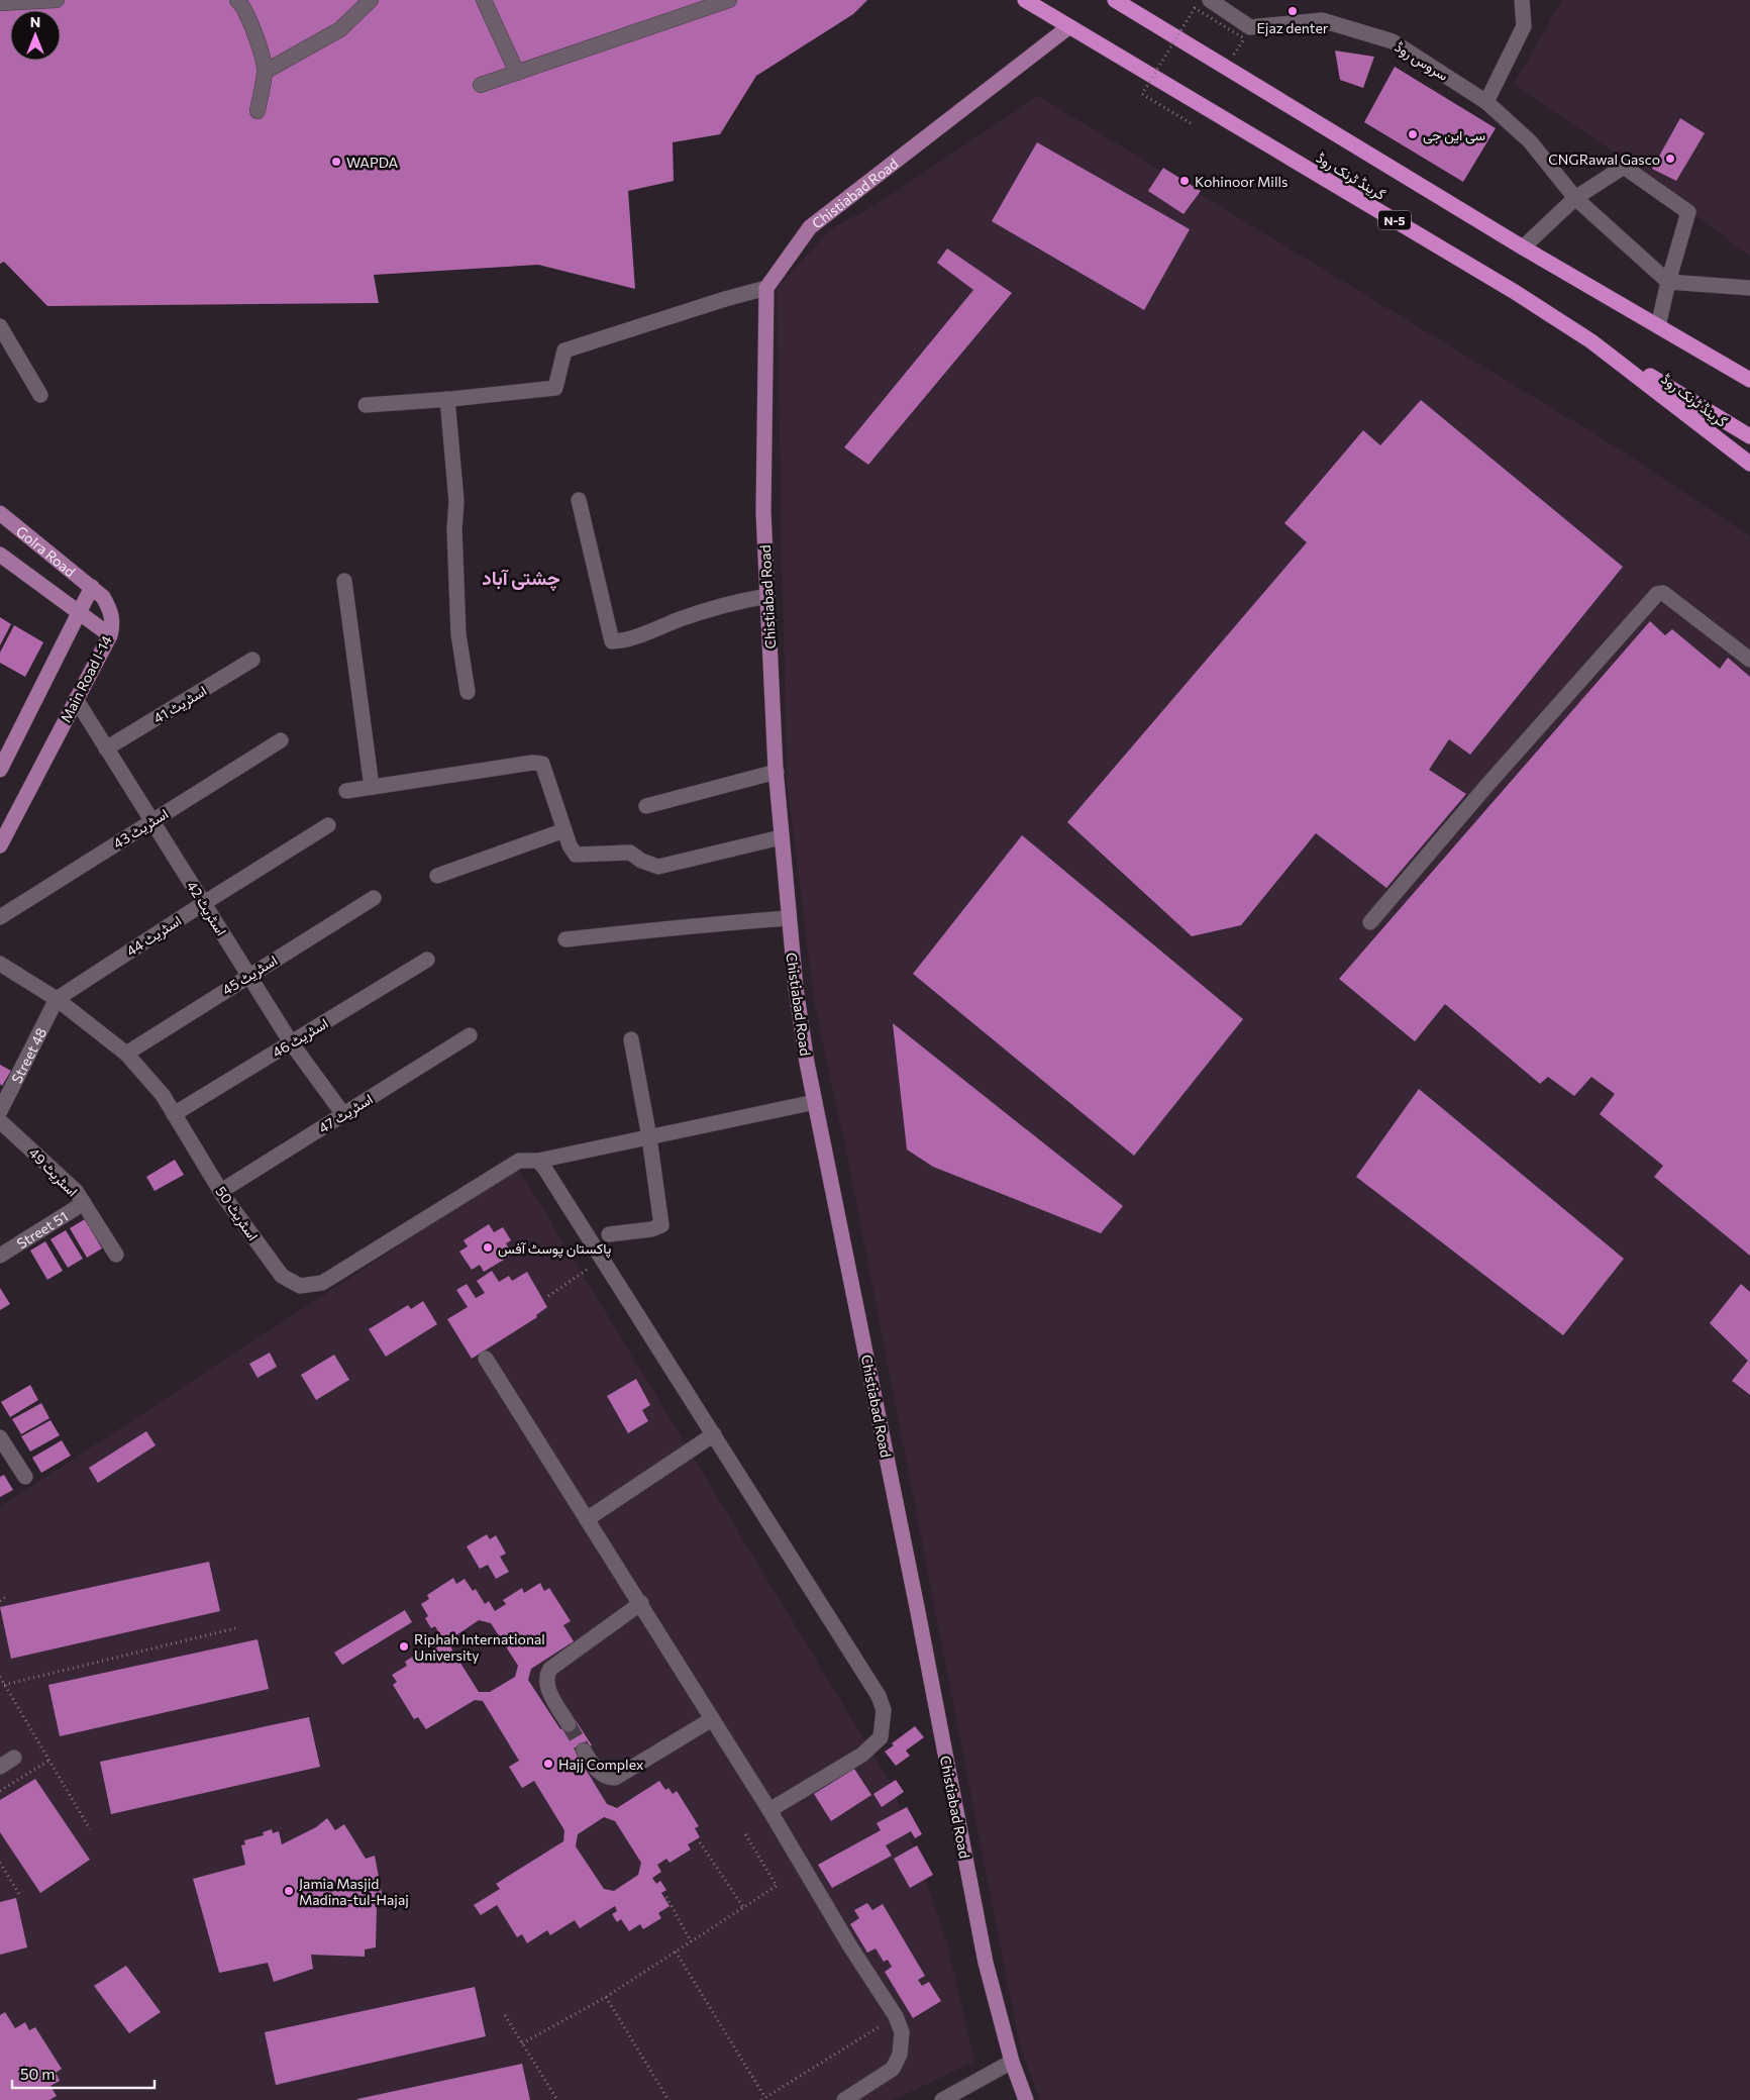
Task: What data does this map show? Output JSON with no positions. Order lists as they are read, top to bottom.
{
  "streets": {
    "highway": ["گرینڈ ٹرنک روڈ", "N-5"],
    "main road": ["Chistiabad Road", "Golra Road", "Main Road I-14"],
    "street": [
      "سروس روڈ",
      "اسٹریٹ 41",
      "اسٹریٹ 43",
      "اسٹریٹ 42",
      "اسٹریٹ 44",
      "اسٹریٹ 45",
      "اسٹریٹ 46",
      "Street 48",
      "اسٹریٹ 47",
      "اسٹریٹ 49",
      "اسٹریٹ 50",
      "Street 51"
    ]
  },
  "crossings": [
    ["گرینڈ ٹرنک روڈ", "Chistiabad Road"],
    ["Golra Road", "Main Road I-14"],
    ["Main Road I-14", "اسٹریٹ 42"],
    ["اسٹریٹ 41", "اسٹریٹ 42"],
    ["اسٹریٹ 43", "اسٹریٹ 42"],
    ["اسٹریٹ 42", "اسٹریٹ 44"],
    ["اسٹریٹ 42", "اسٹریٹ 45"],
    ["اسٹریٹ 42", "اسٹریٹ 46"],
    ["اسٹریٹ 42", "اسٹریٹ 47"],
    ["اسٹریٹ 44", "Street 48"],
    ["اسٹریٹ 44", "اسٹریٹ 50"],
    ["اسٹریٹ 45", "اسٹریٹ 50"],
    ["اسٹریٹ 46", "اسٹریٹ 50"],
    ["Street 48", "اسٹریٹ 50"],
    ["اسٹریٹ 47", "اسٹریٹ 50"],
    ["اسٹریٹ 49", "Street 51"]
  ],
  "districts": ["چشتی آباد"],
  "places": [
    "Ejaz denter",
    "سی این جی",
    "CNGRawal Gasco",
    "WAPDA",
    "Kohinoor Mills",
    "پاکستان پوسٹ آفس",
    "Riphah International University",
    "Hajj Complex",
    "Jamia Masjid Madina-tul-Hajaj"
  ],
  "scale_bar": "50 m",
  "north": "top"
}
